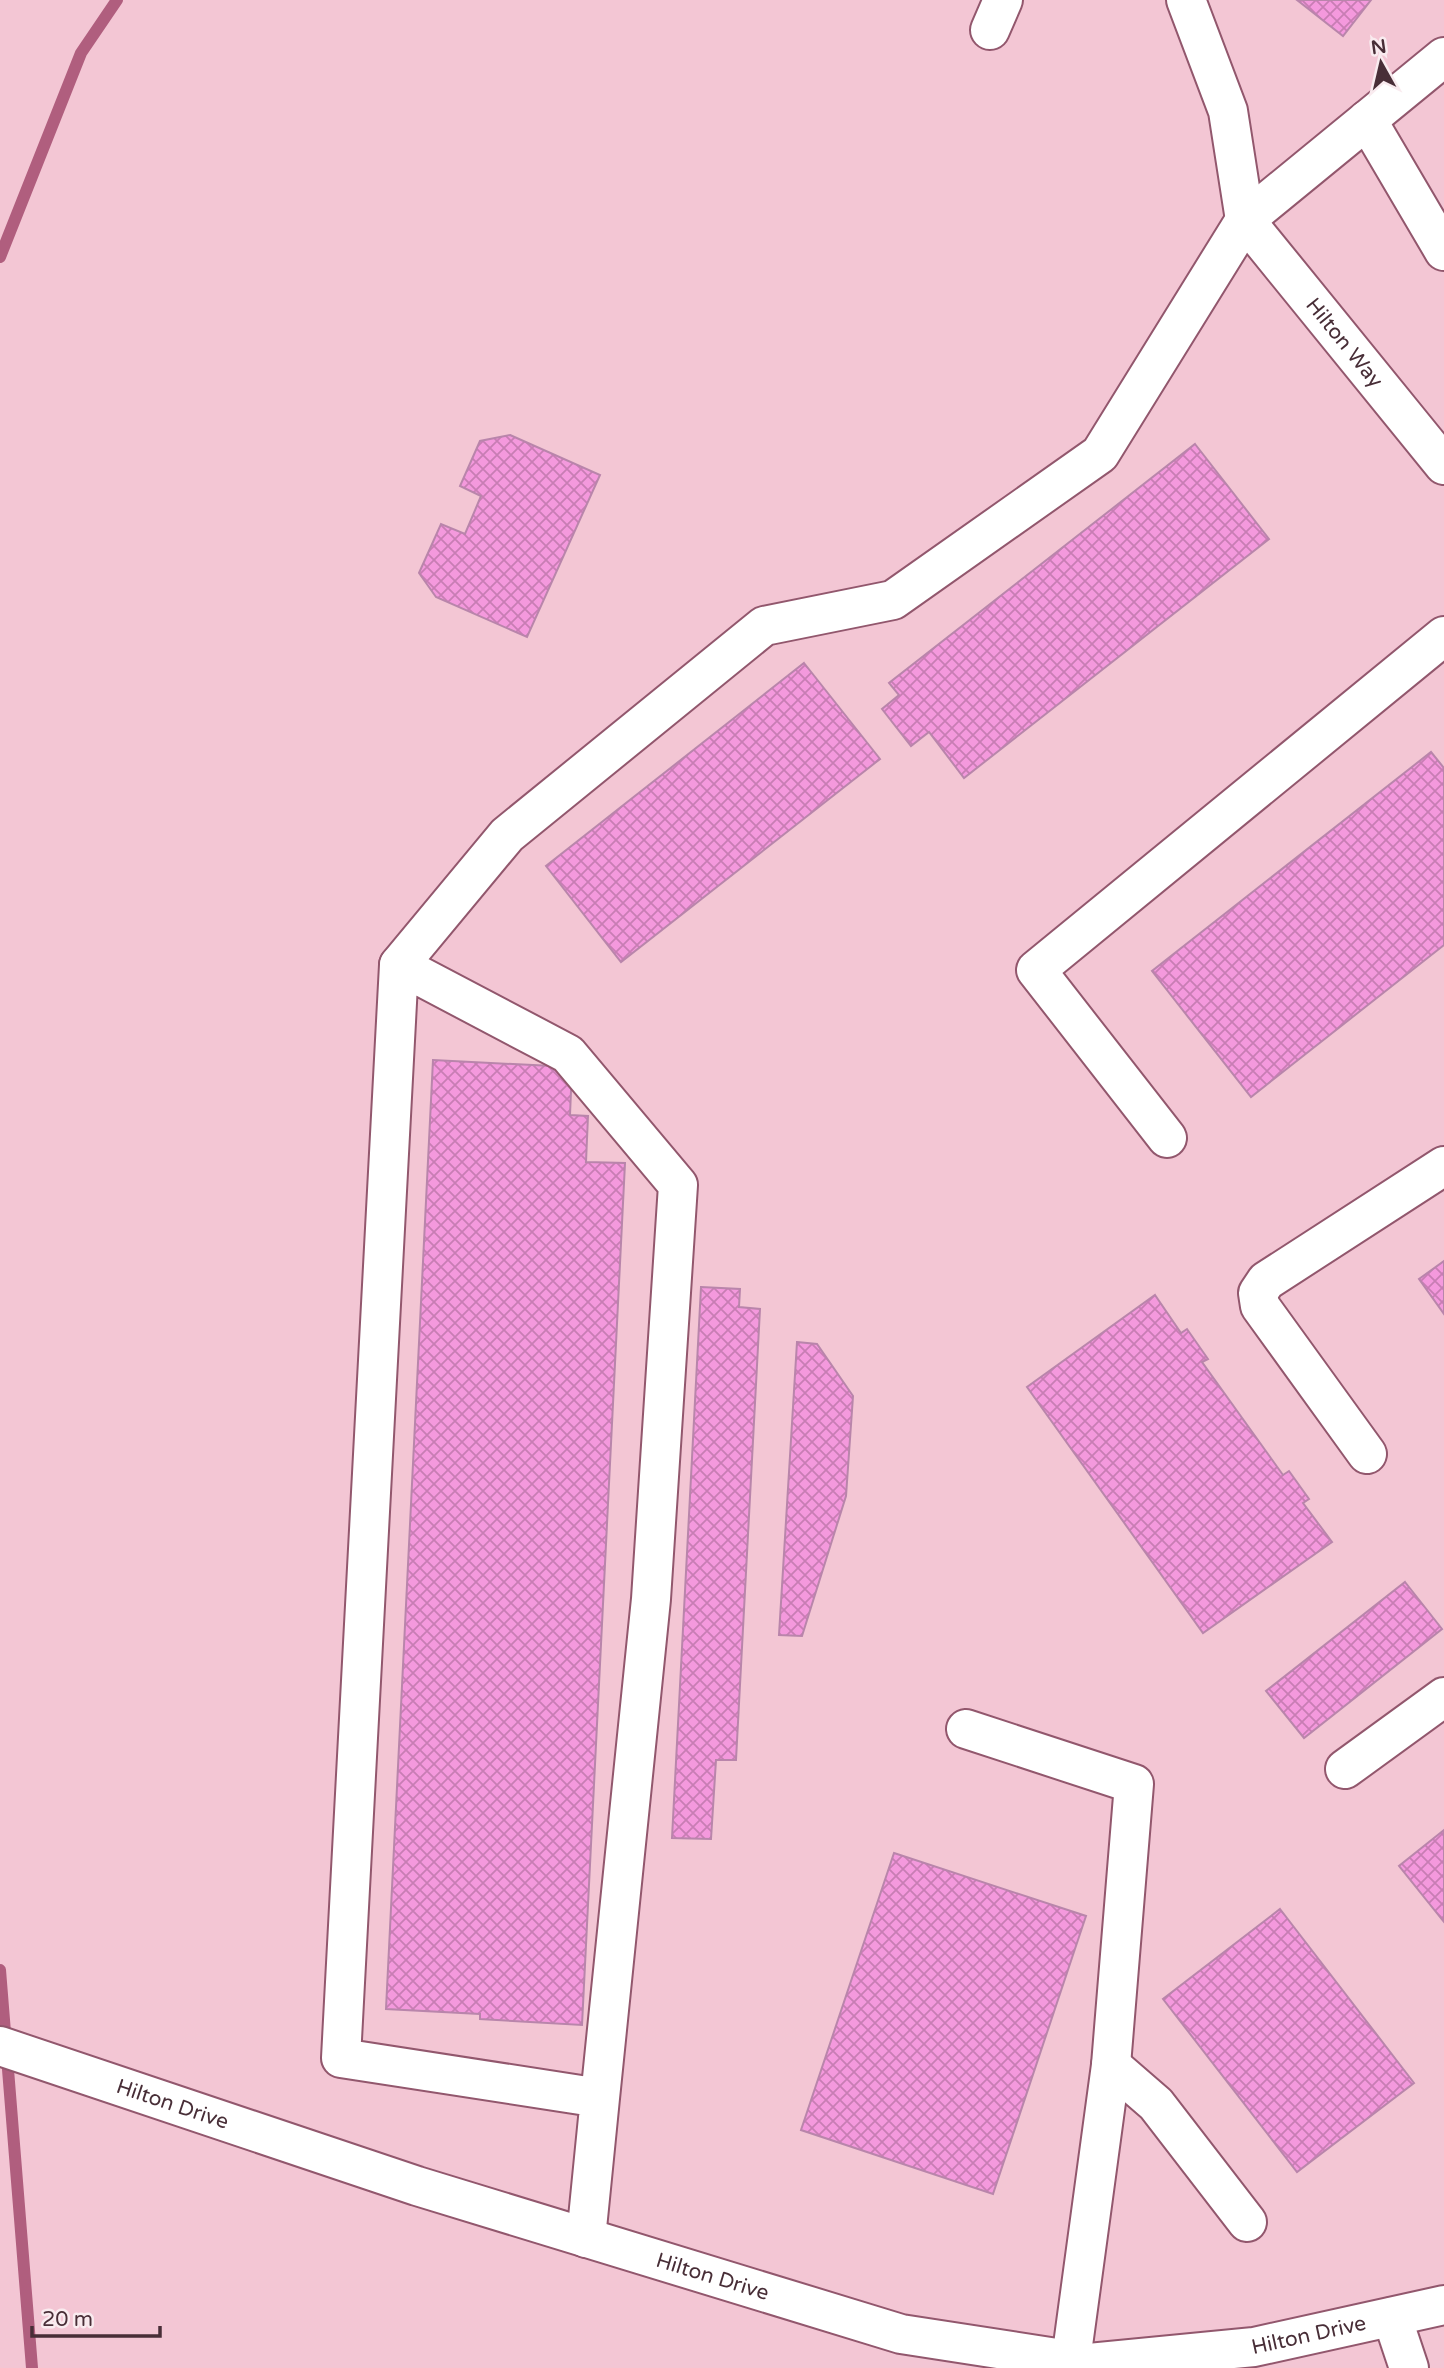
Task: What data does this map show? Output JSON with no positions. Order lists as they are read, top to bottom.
{
  "streets": {
    "street": ["Hilton Way", "Hilton Drive"]
  },
  "scale_bar": "20 m",
  "north": "top"
}
